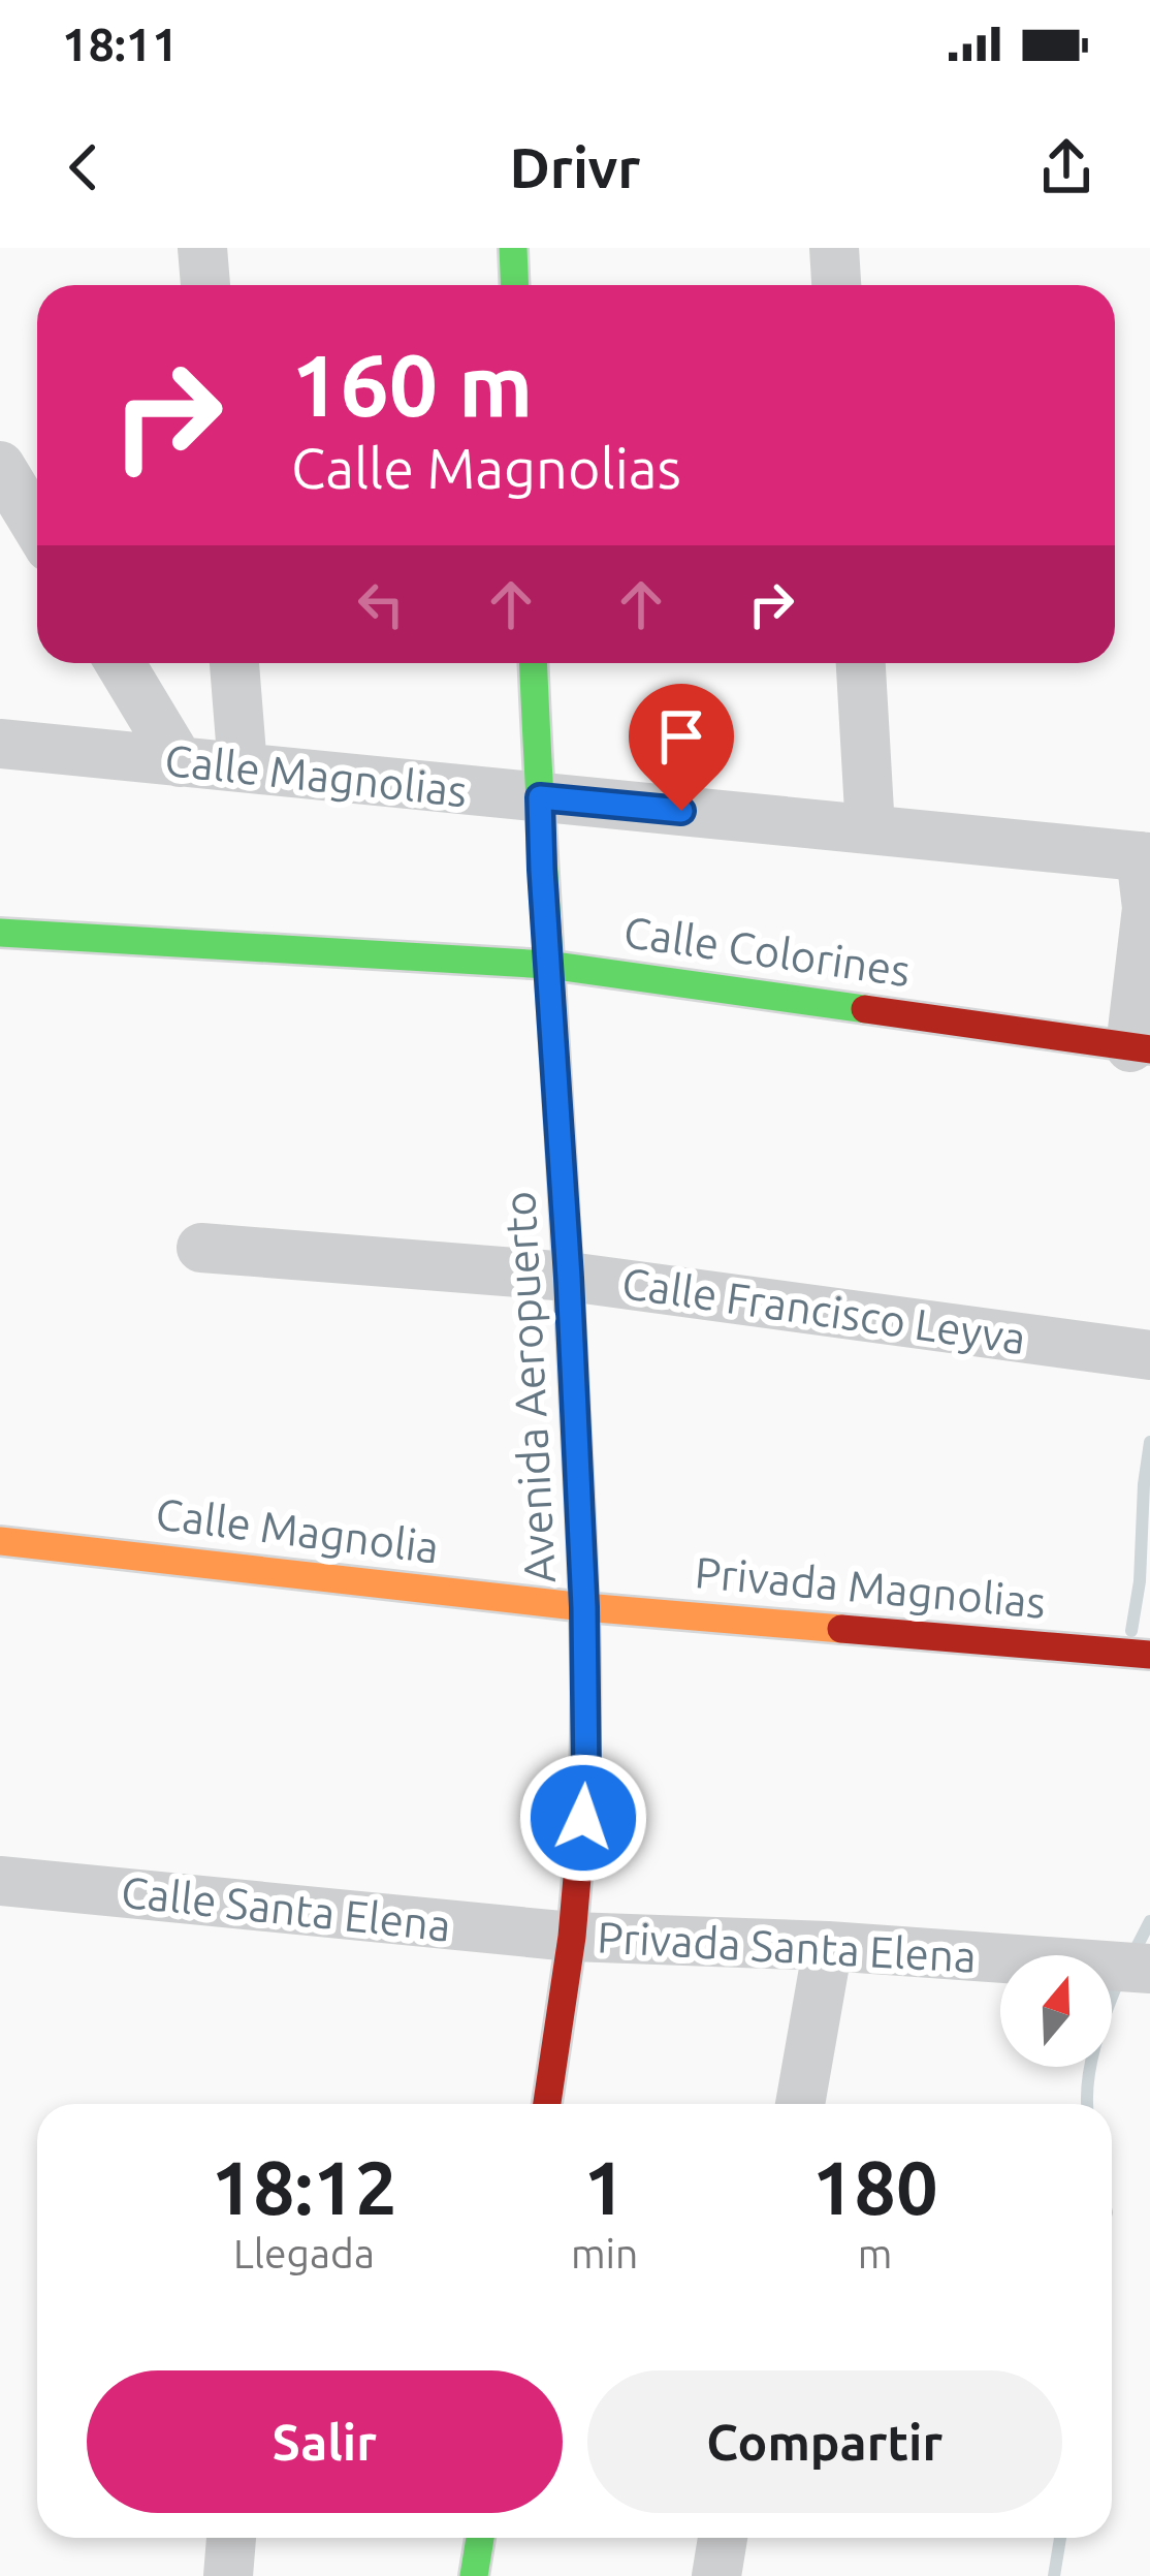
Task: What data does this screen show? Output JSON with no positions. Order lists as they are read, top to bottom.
{
  "streets": {
    "street": [
      "Calle Magnolias",
      "Calle Colorines",
      "Calle Francisco Leyva",
      "Avenida Aeropuerto",
      "Calle Magnolia",
      "Privada Magnolias",
      "Calle Santa Elena",
      "Privada Santa Elena"
    ]
  },
  "crossings": [
    ["Calle Magnolias", "Avenida Aeropuerto"],
    ["Calle Colorines", "Avenida Aeropuerto"],
    ["Calle Francisco Leyva", "Avenida Aeropuerto"],
    ["Avenida Aeropuerto", "Calle Magnolia"],
    ["Avenida Aeropuerto", "Privada Magnolias"],
    ["Avenida Aeropuerto", "Calle Santa Elena"],
    ["Avenida Aeropuerto", "Privada Santa Elena"],
    ["Calle Magnolia", "Privada Magnolias"],
    ["Calle Santa Elena", "Privada Santa Elena"]
  ],
  "north": "top",
  "page": {
    "status": "18:11",
    "header": "Drivr",
    "turn": ["160 m", "Calle Magnolias"],
    "eta": [
      "18:12",
      "Llegada",
      "1",
      "min",
      "180",
      "m"
    ],
    "buttons": ["Salir", "Compartir"]
  }
}
